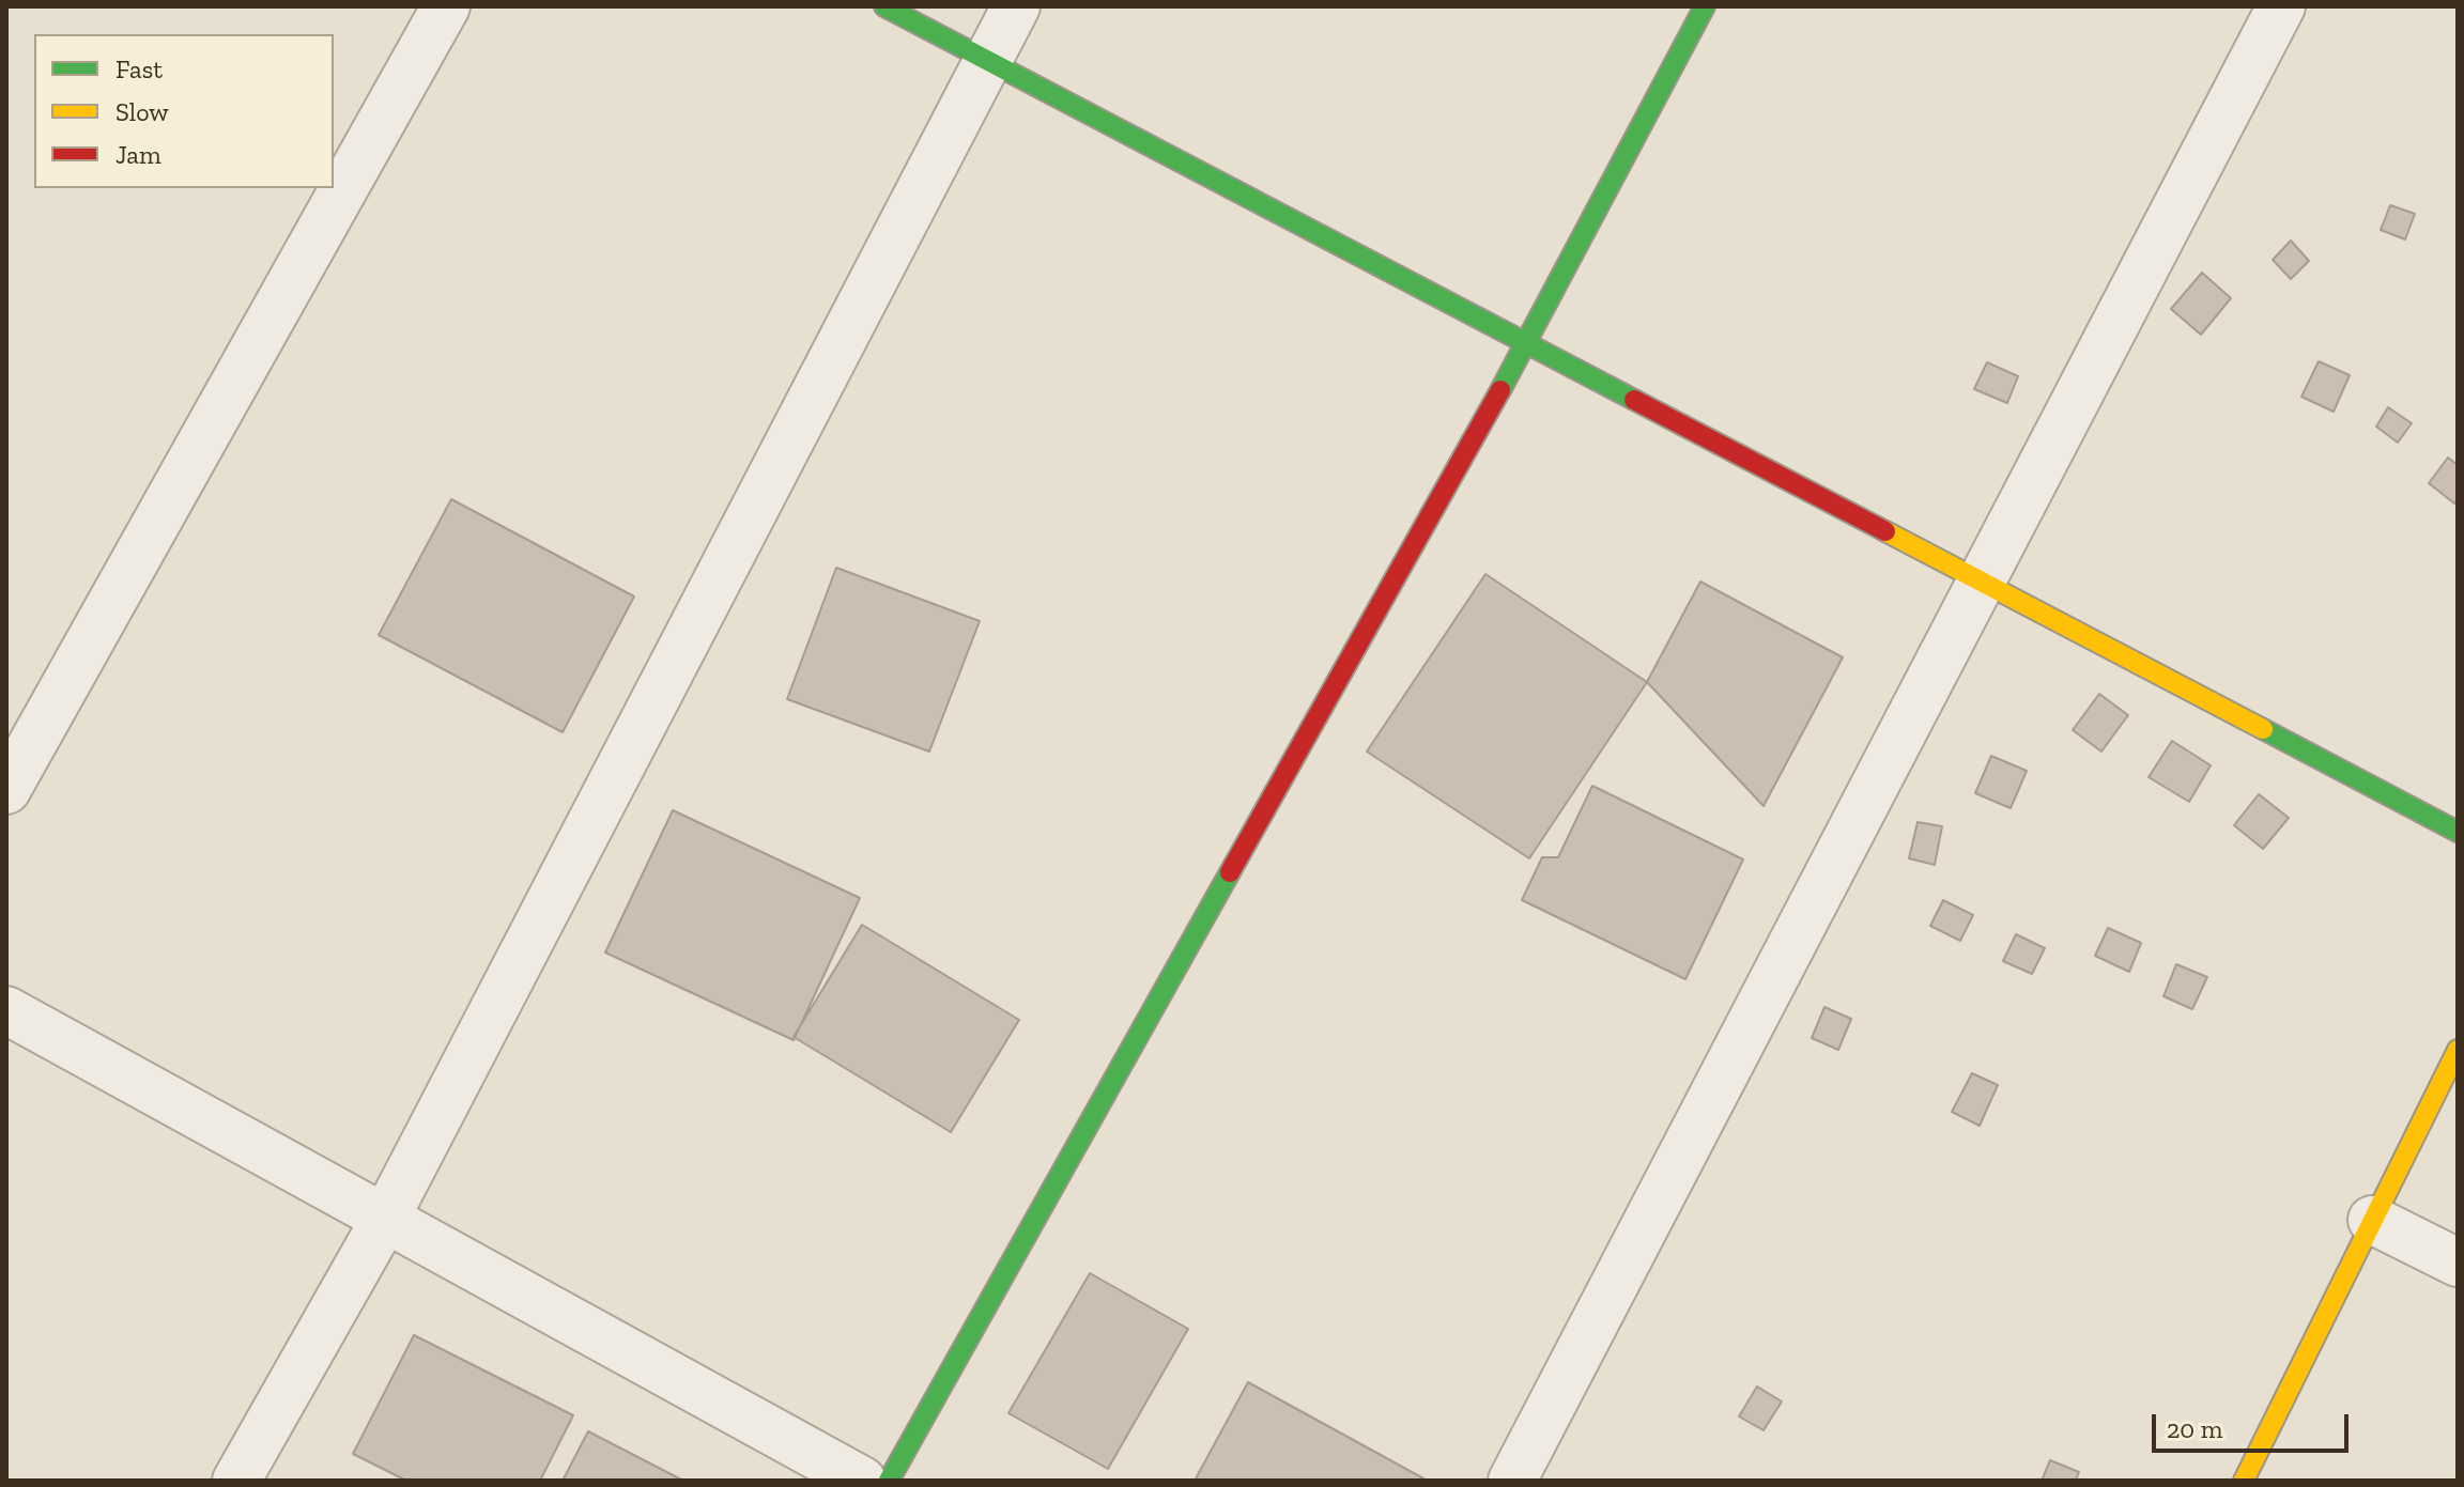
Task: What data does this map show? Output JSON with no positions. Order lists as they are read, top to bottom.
{
  "legend": ["Fast", "Slow", "Jam"],
  "scale_bar": "20 m"
}
